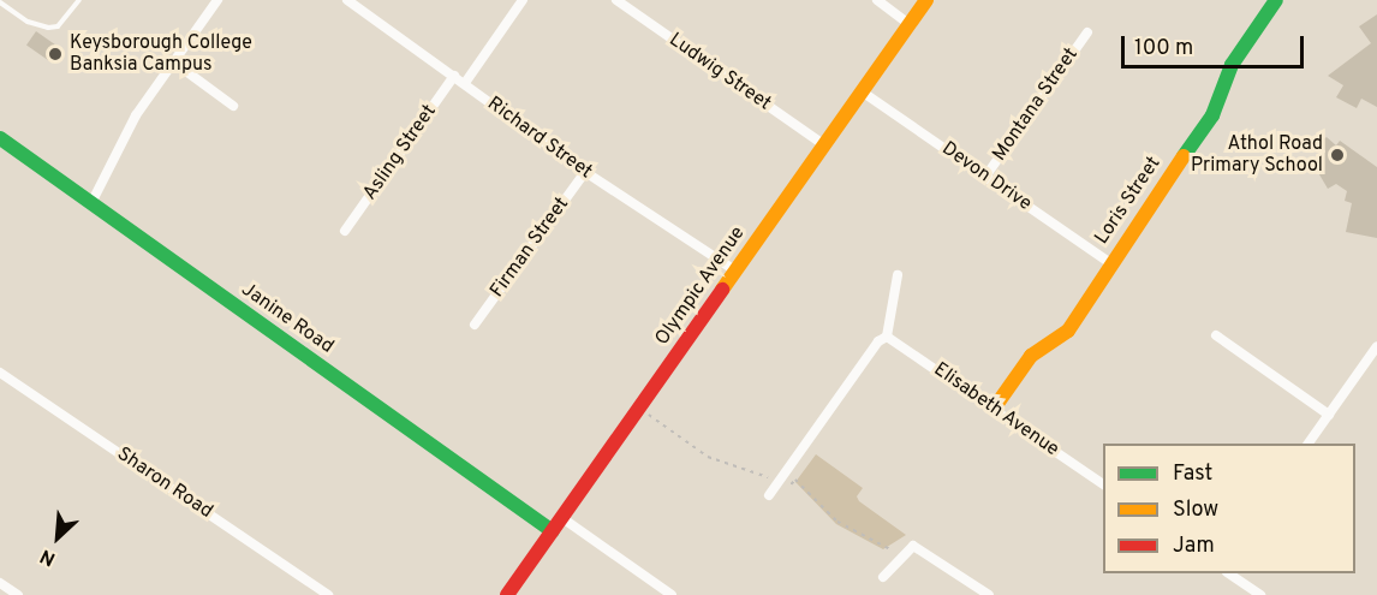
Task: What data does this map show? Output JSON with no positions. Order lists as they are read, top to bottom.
{
  "streets": {
    "street": [
      "Ludwig Street",
      "Montana Street",
      "Richard Street",
      "Asling Street",
      "Devon Drive",
      "Loris Street",
      "Firman Street",
      "Olympic Avenue",
      "Janine Road",
      "Elisabeth Avenue",
      "Sharon Road"
    ]
  },
  "crossings": [
    ["Ludwig Street", "Olympic Avenue"],
    ["Montana Street", "Devon Drive"],
    ["Richard Street", "Asling Street"],
    ["Richard Street", "Firman Street"],
    ["Richard Street", "Olympic Avenue"],
    ["Devon Drive", "Loris Street"],
    ["Devon Drive", "Olympic Avenue"],
    ["Loris Street", "Elisabeth Avenue"],
    ["Olympic Avenue", "Janine Road"]
  ],
  "places": ["Keysborough College Banksia Campus", "Athol Road Primary School"],
  "legend": ["Fast", "Slow", "Jam"],
  "scale_bar": "100 m",
  "north": "bottom left"
}
